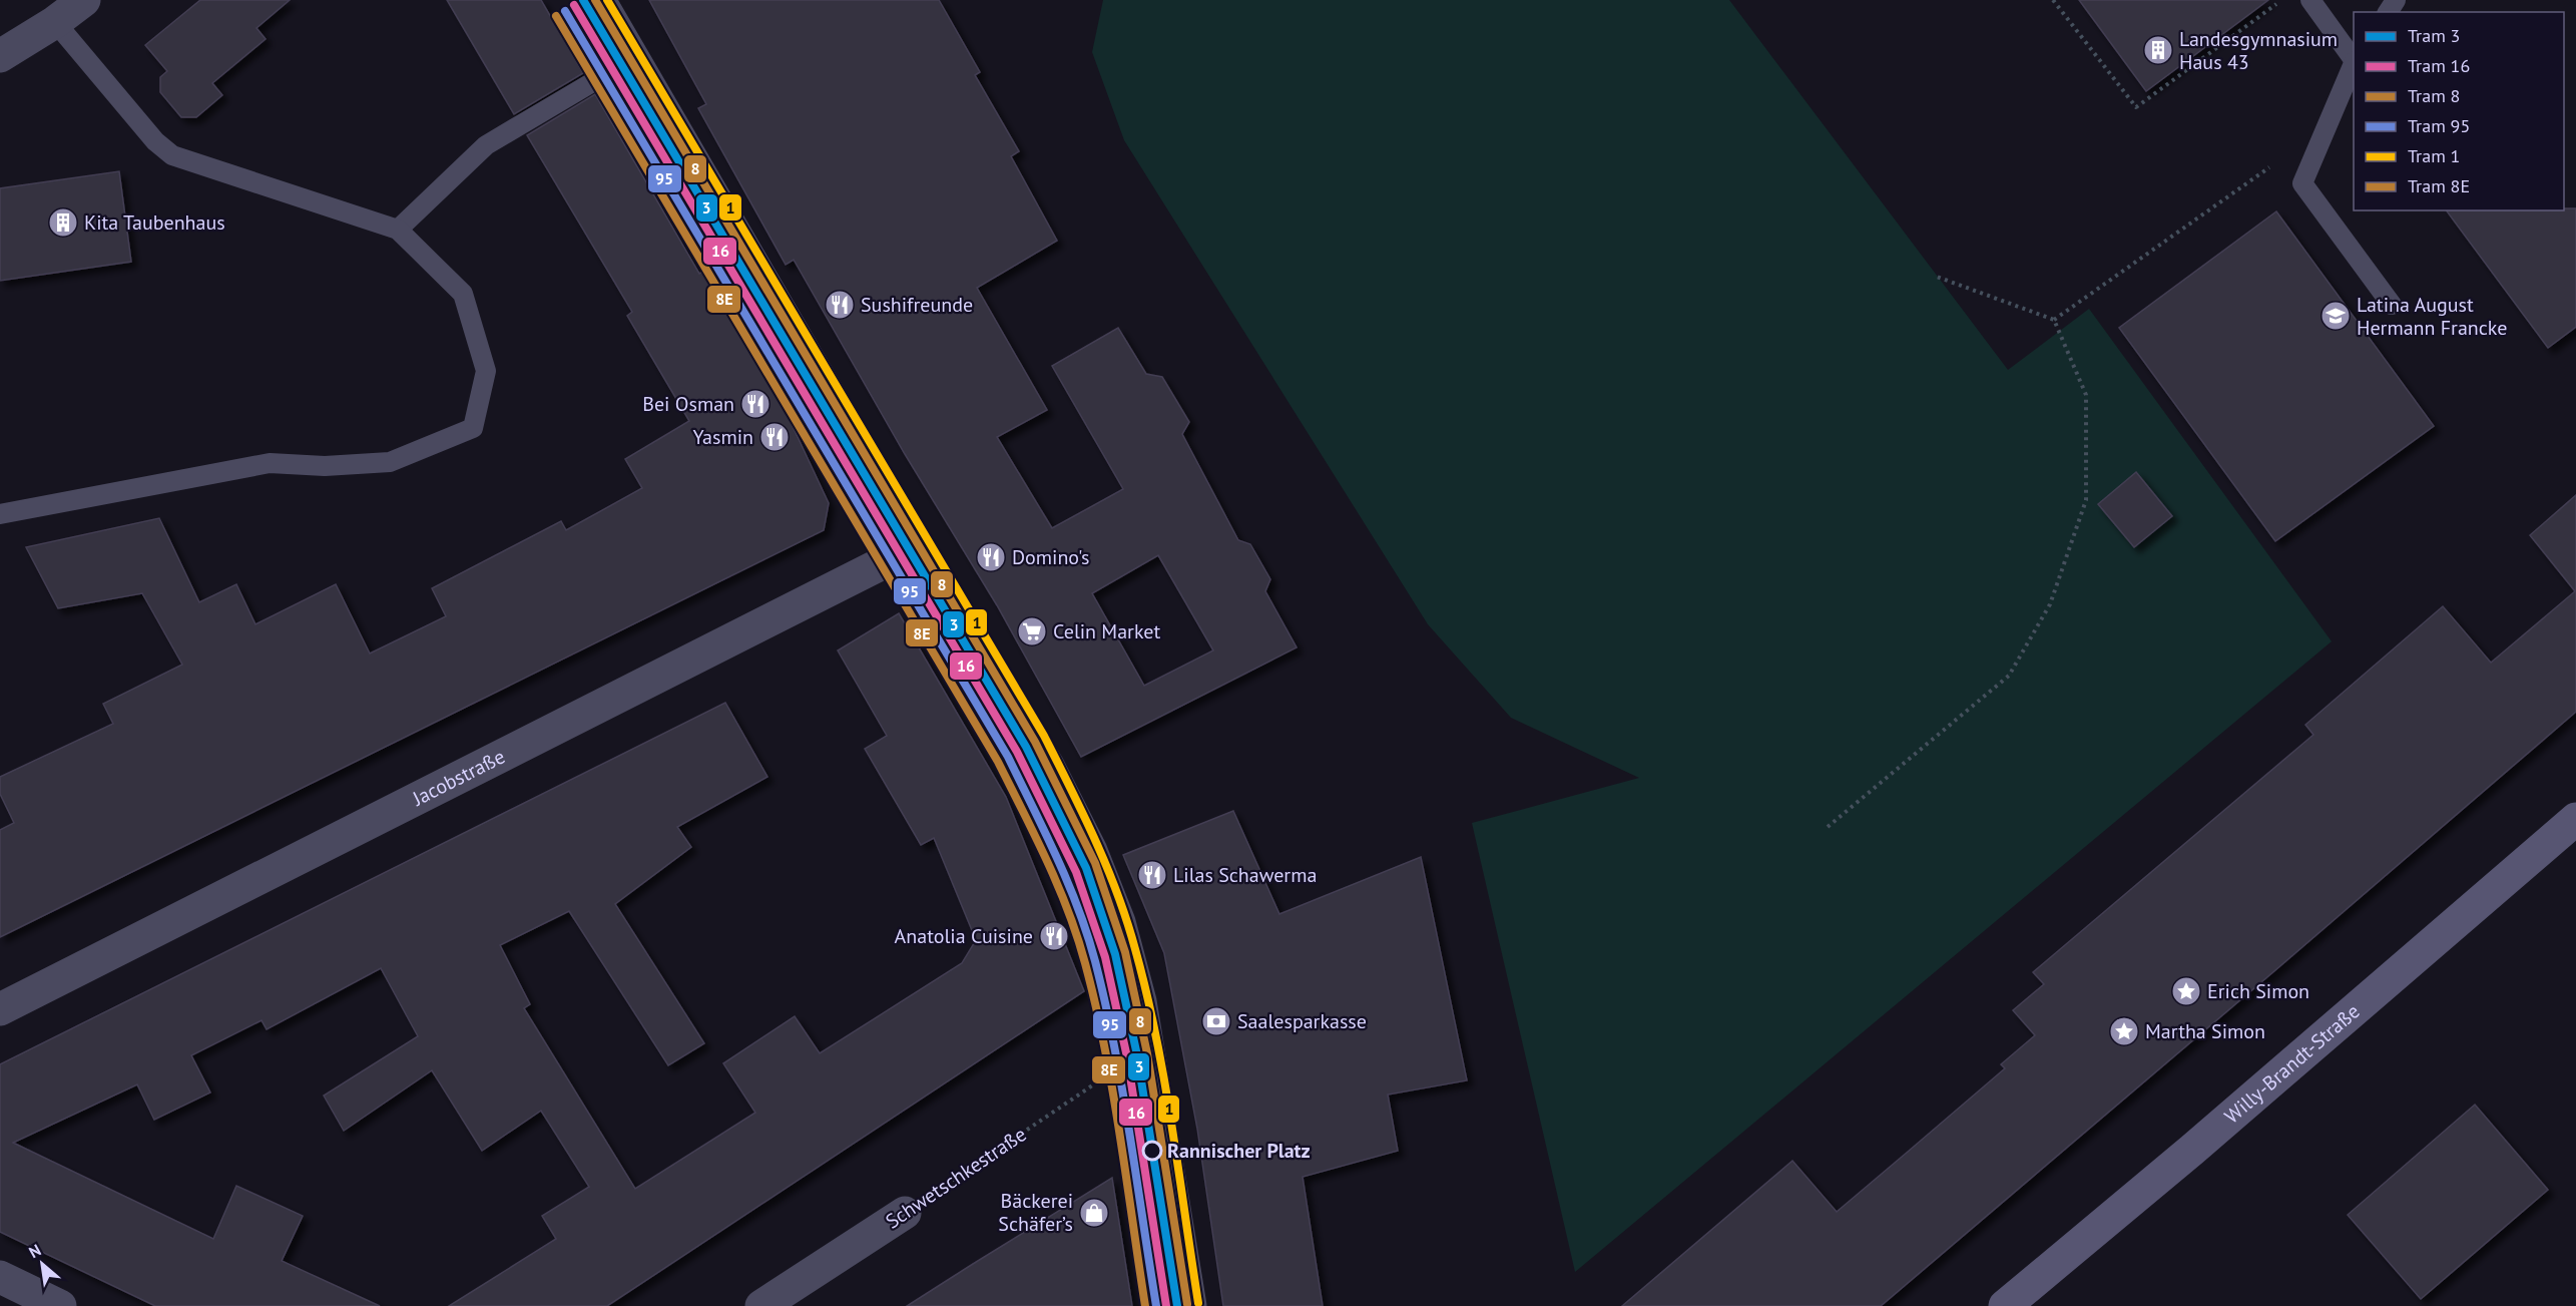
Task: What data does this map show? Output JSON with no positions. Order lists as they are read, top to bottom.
{
  "streets": {
    "street": ["Jacobstraße", "Willy-Brandt-Straße", "Schwetschkestraße"]
  },
  "places": {
    "building": ["Landesgymnasium Haus 43", "Kita Taubenhaus"],
    "restaurant": [
      "Sushifreunde",
      "Bei Osman",
      "Yasmin",
      "Domino's",
      "Lilas Schawerma",
      "Anatolia Cuisine"
    ],
    "school or university": ["Latina August Hermann Francke"],
    "supermarket": ["Celin Market"],
    "place": ["Erich Simon", "Martha Simon"],
    "bank": ["Saalesparkasse"],
    "other": ["Rannischer Platz"],
    "shop": ["Bäckerei Schäfer’s"]
  },
  "lines": [
    "tram line 3",
    "tram line 8",
    "tram line 1",
    "tram line 16",
    "tram line 95",
    "tram line 8E"
  ],
  "legend": [
    "Tram 3",
    "Tram 16",
    "Tram 8",
    "Tram 95",
    "Tram 1",
    "Tram 8E"
  ],
  "north": "top left"
}
